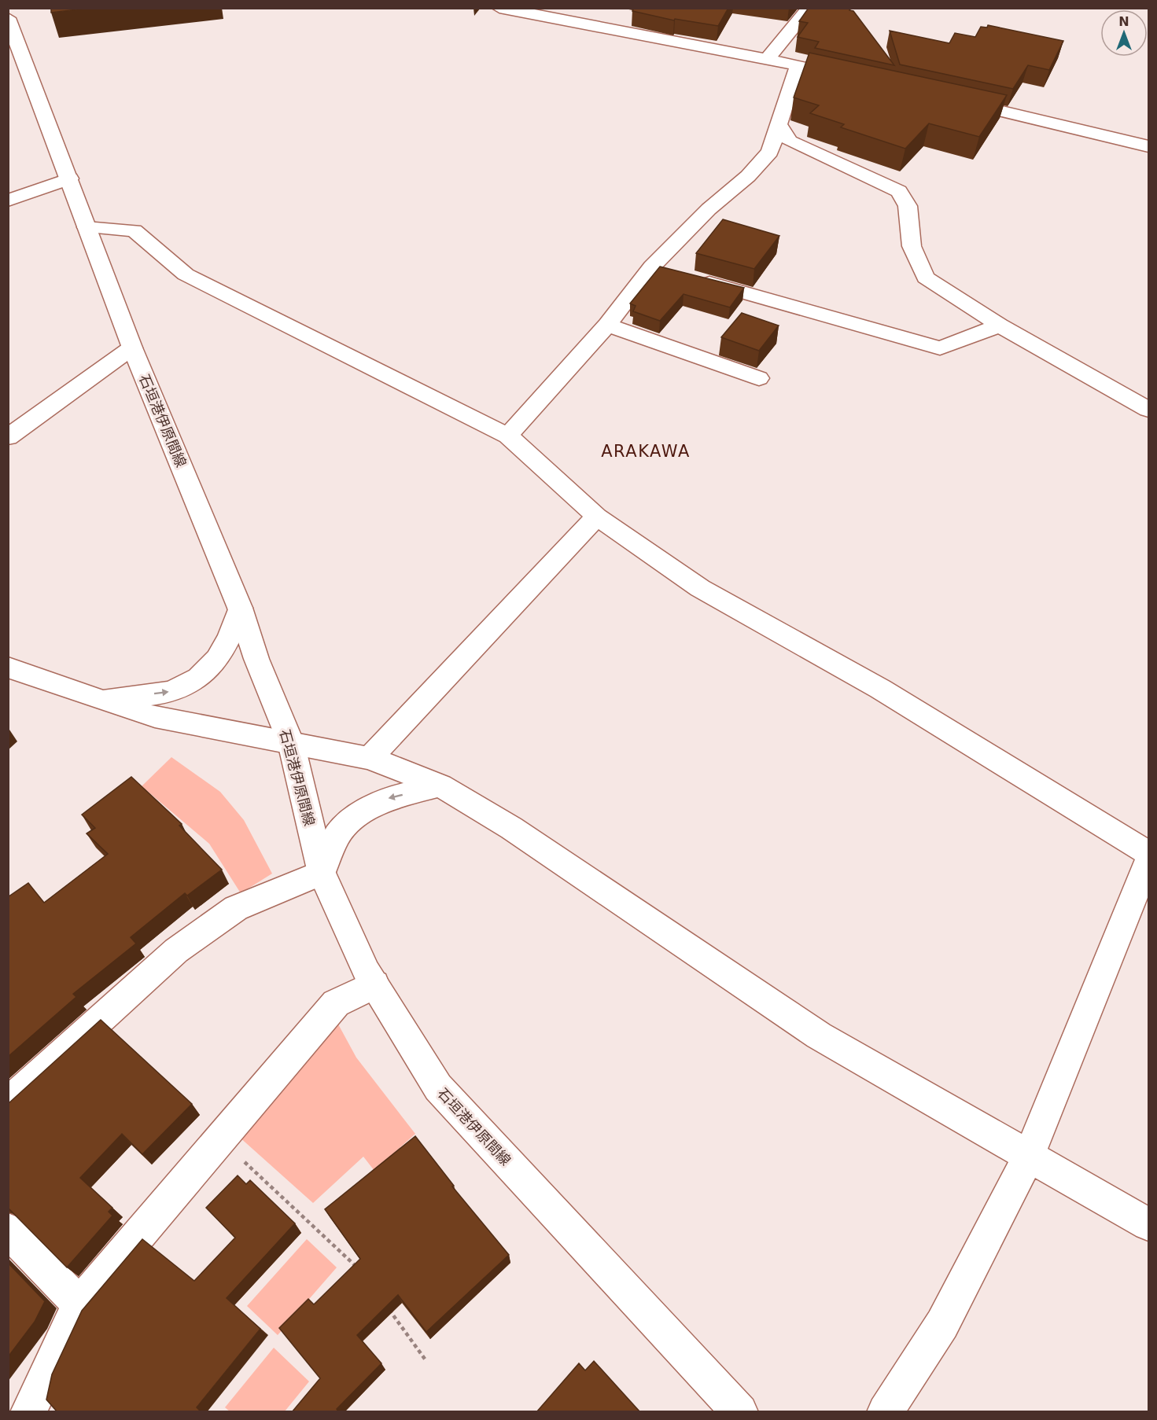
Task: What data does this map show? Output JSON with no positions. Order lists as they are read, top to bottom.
{
  "streets": {
    "street": ["石垣港伊原間線"]
  },
  "districts": ["ARAKAWA"],
  "north": "top"
}
